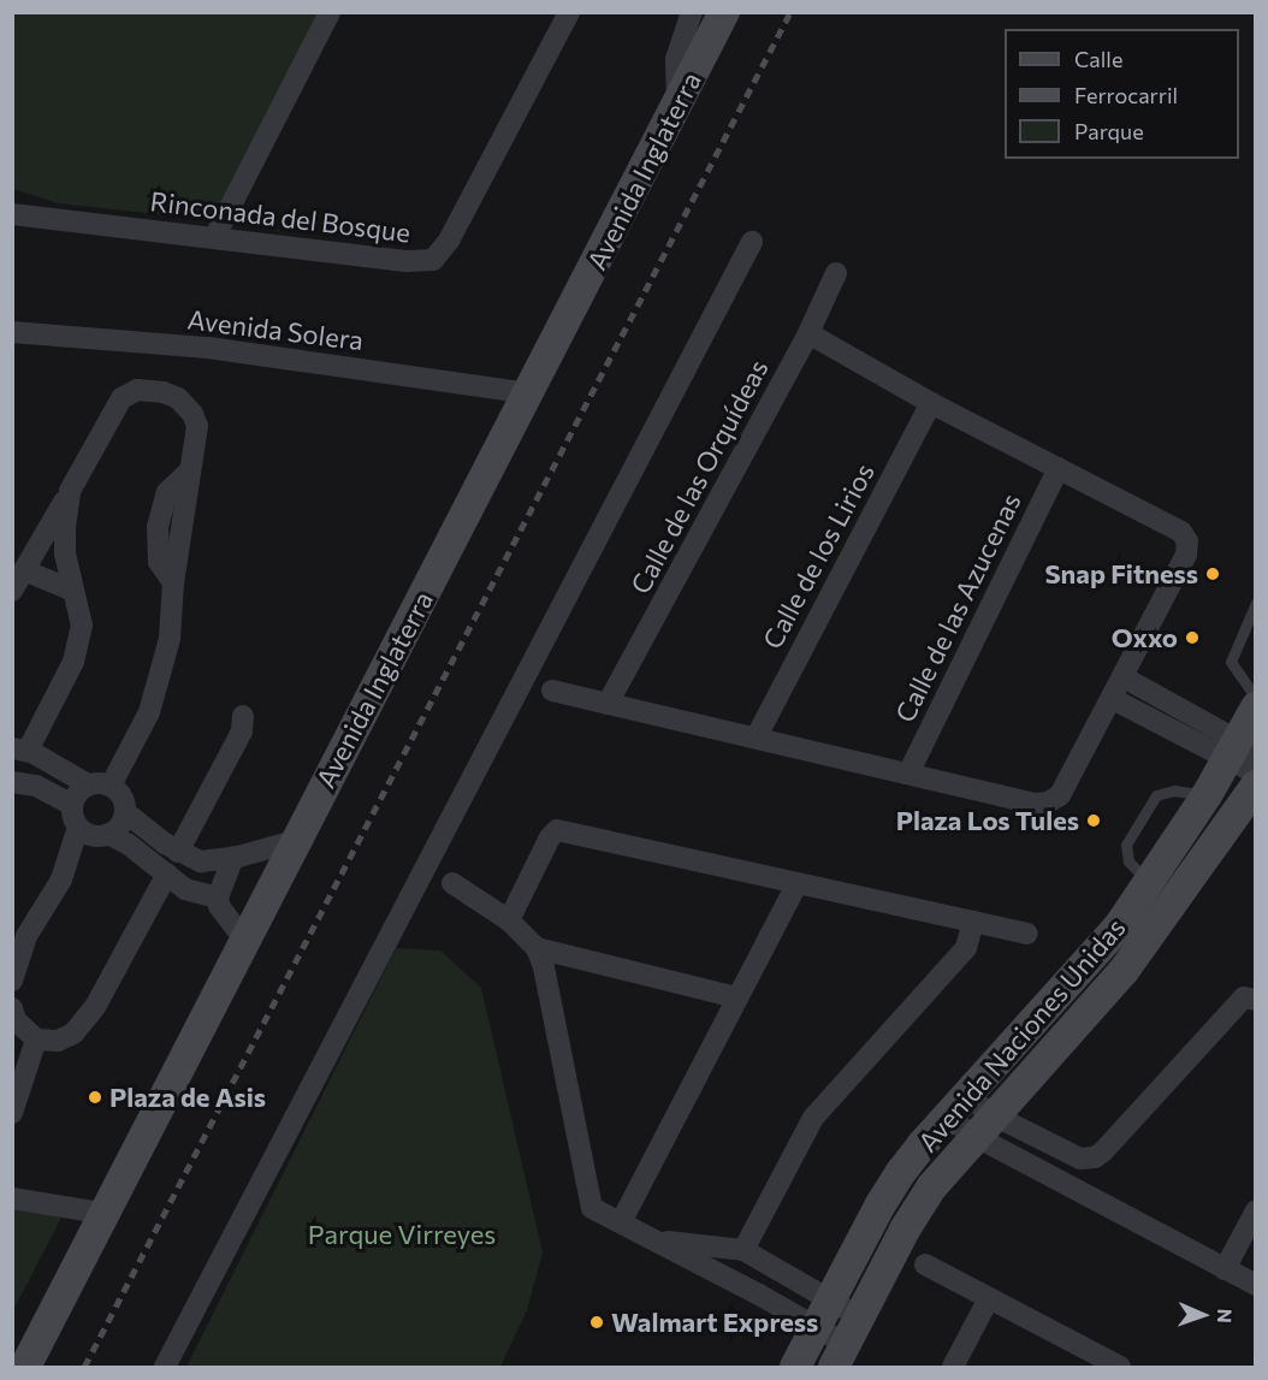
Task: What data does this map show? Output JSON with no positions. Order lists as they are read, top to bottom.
{
  "streets": {
    "street": [
      "Avenida Inglaterra",
      "Rinconada del Bosque",
      "Avenida Solera",
      "Calle de las Orquídeas",
      "Calle de los Lirios",
      "Calle de las Azucenas",
      "Avenida Naciones Unidas"
    ]
  },
  "crossings": [
    ["Avenida Inglaterra", "Avenida Solera"]
  ],
  "parks": ["Parque Virreyes"],
  "places": [
    "Snap Fitness",
    "Oxxo",
    "Plaza Los Tules",
    "Plaza de Asis",
    "Walmart Express"
  ],
  "legend": ["Calle", "Ferrocarril", "Parque"],
  "north": "right"
}
